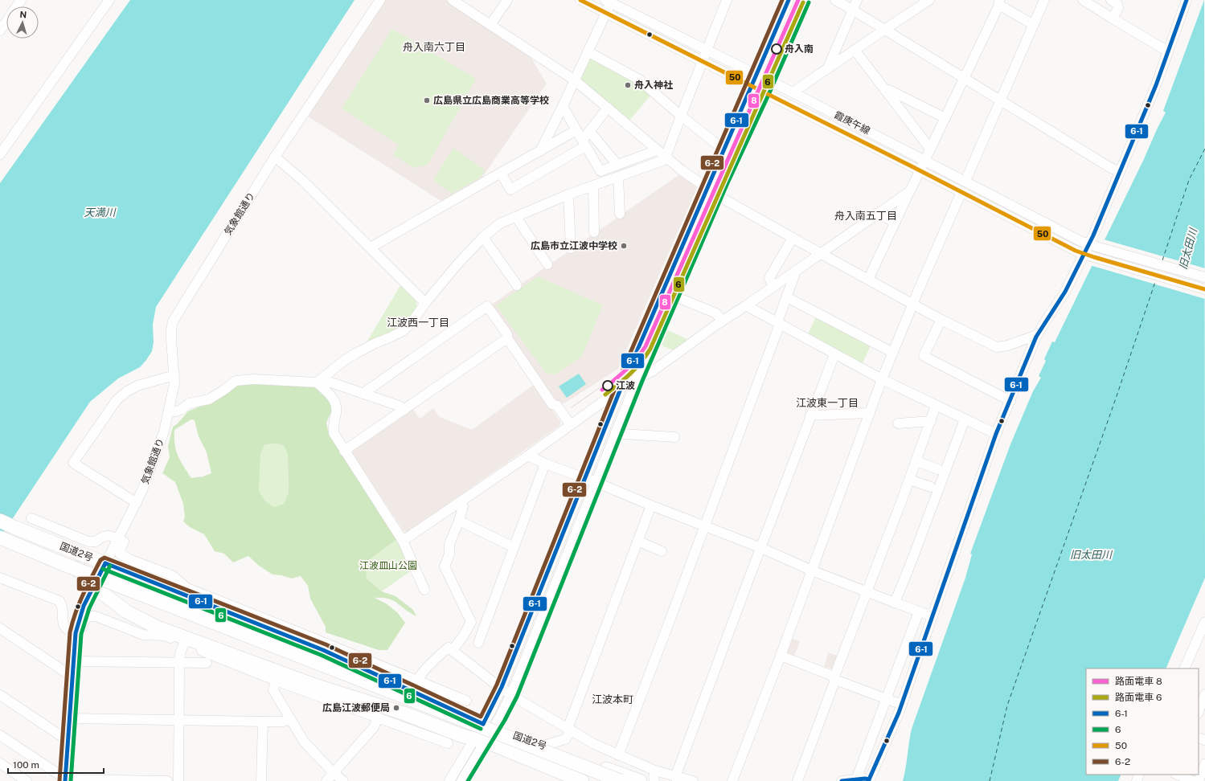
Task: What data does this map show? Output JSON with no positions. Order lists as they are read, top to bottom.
{
  "streets": {
    "highway": ["国道2号"],
    "street": ["霞庚午線", "気象館通り"]
  },
  "crossings": [
    ["気象館通り", "国道2号"]
  ],
  "districts": [
    "舟入南六丁目",
    "舟入南五丁目",
    "江波西一丁目",
    "江波東一丁目",
    "江波本町"
  ],
  "water": ["天満川", "旧太田川"],
  "parks": ["江波皿山公園"],
  "places": [
    "舟入南",
    "舟入神社",
    "広島県立広島商業高等学校",
    "広島市立江波中学校",
    "江波",
    "広島江波郵便局"
  ],
  "lines": [
    "tram line 8",
    "transit line 6-1",
    "transit line 50",
    "transit line 6-2",
    "tram line 6",
    "transit line 6"
  ],
  "legend": [
    "路面電車 8",
    "路面電車 6",
    "6-1",
    "6",
    "50",
    "6-2"
  ],
  "scale_bar": "100 m",
  "north": "top"
}
